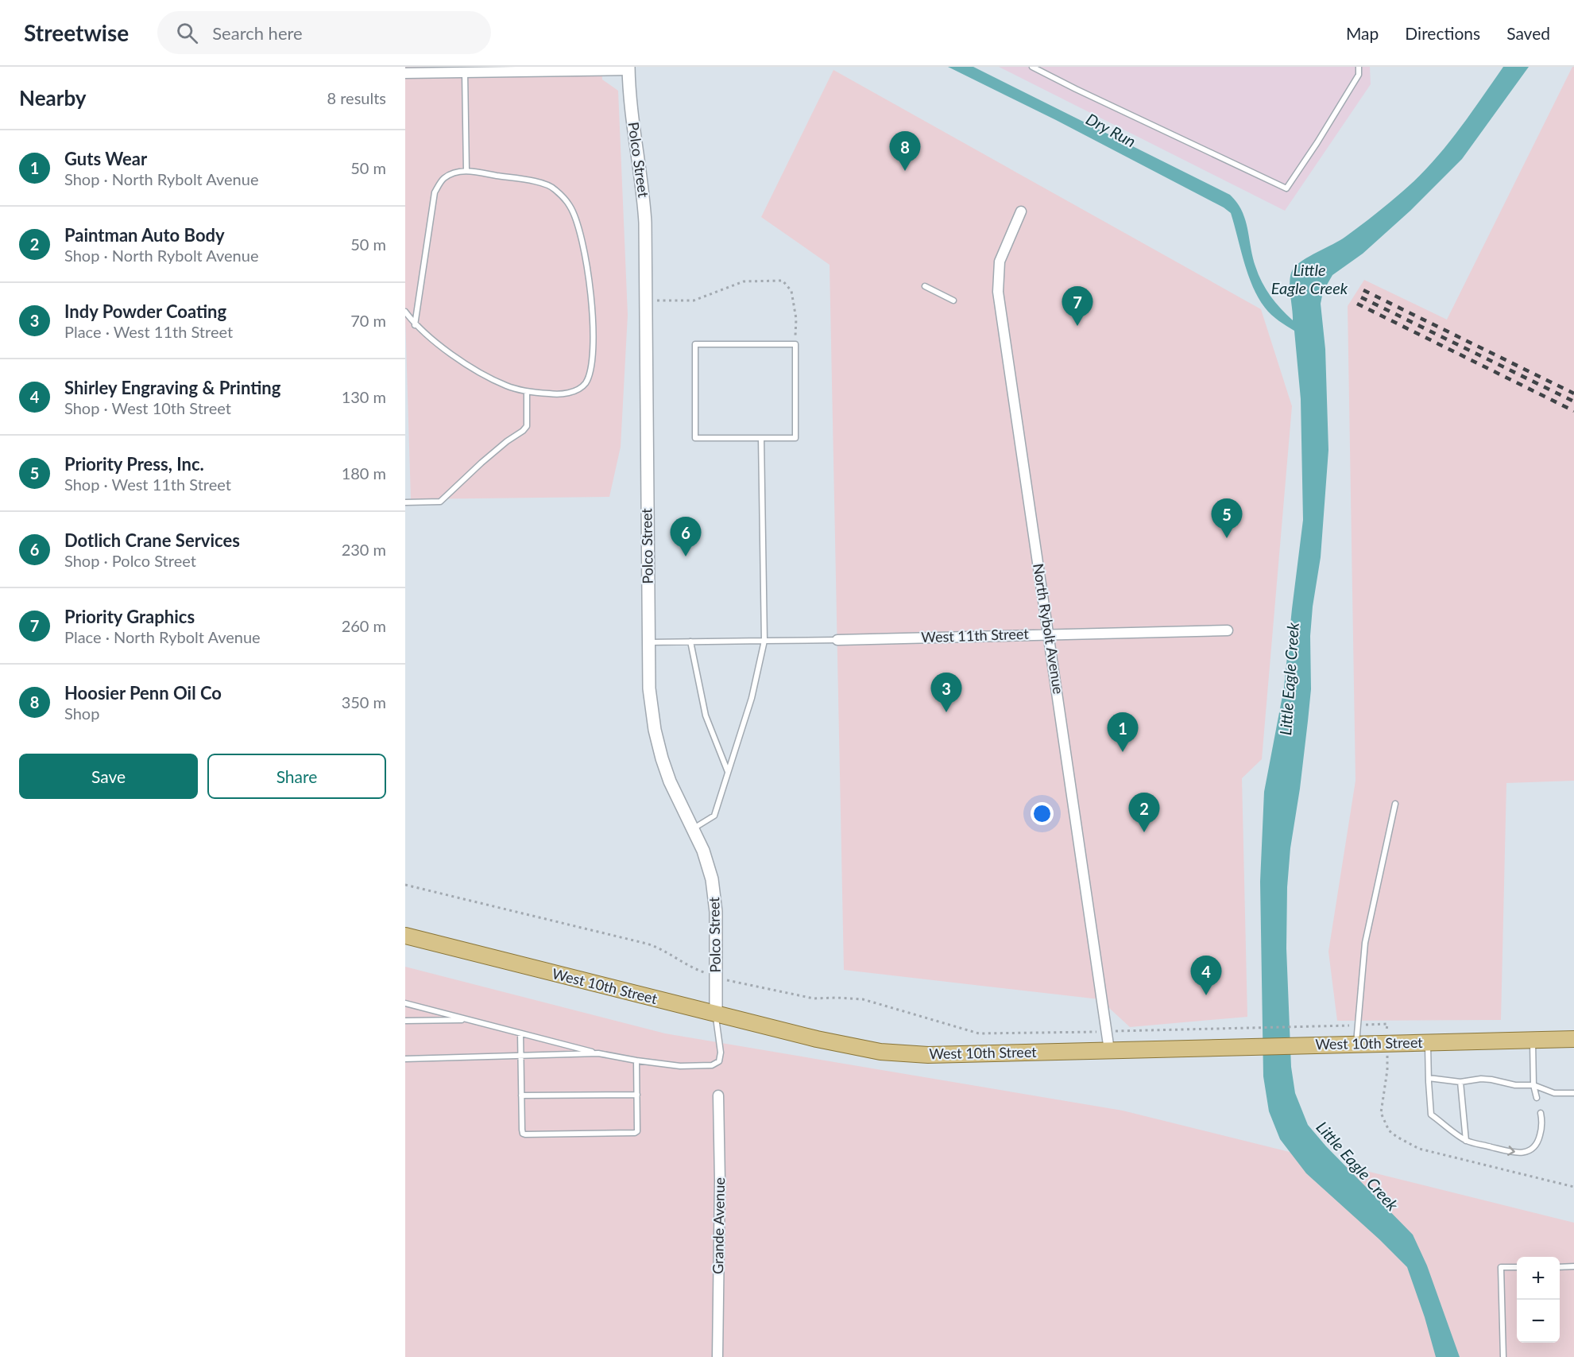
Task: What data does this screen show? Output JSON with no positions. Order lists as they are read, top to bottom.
{
  "streets": {
    "main road": ["West 10th Street"],
    "street": [
      "Polco Street",
      "North Rybolt Avenue",
      "West 11th Street",
      "Grande Avenue"
    ]
  },
  "crossings": [
    ["Polco Street", "West 10th Street"],
    ["North Rybolt Avenue", "West 11th Street"],
    ["North Rybolt Avenue", "West 10th Street"]
  ],
  "water": ["Dry Run", "Little Eagle Creek"],
  "page": {
    "header": "Streetwise",
    "search": "Search here",
    "nav": ["Map", "Directions", "Saved"],
    "heading": ["Nearby", "8 results"],
    "list": [
      {
        "mark": "1",
        "name": "Guts Wear",
        "note": "Shop · North Rybolt Avenue",
        "value": "50 m"
      },
      {
        "mark": "2",
        "name": "Paintman Auto Body",
        "note": "Shop · North Rybolt Avenue",
        "value": "50 m"
      },
      {
        "mark": "3",
        "name": "Indy Powder Coating",
        "note": "Place · West 11th Street",
        "value": "70 m"
      },
      {
        "mark": "4",
        "name": "Shirley Engraving & Printing",
        "note": "Shop · West 10th Street",
        "value": "130 m"
      },
      {
        "mark": "5",
        "name": "Priority Press, Inc.",
        "note": "Shop · West 11th Street",
        "value": "180 m"
      },
      {
        "mark": "6",
        "name": "Dotlich Crane Services",
        "note": "Shop · Polco Street",
        "value": "230 m"
      },
      {
        "mark": "7",
        "name": "Priority Graphics",
        "note": "Place · North Rybolt Avenue",
        "value": "260 m"
      },
      {
        "mark": "8",
        "name": "Hoosier Penn Oil Co",
        "note": "Shop",
        "value": "350 m"
      }
    ],
    "pins": [
      "8",
      "7",
      "5",
      "6",
      "3",
      "1",
      "2",
      "4"
    ],
    "buttons": ["Save", "Share"],
    "map_buttons": ["+", "−"]
  }
}
